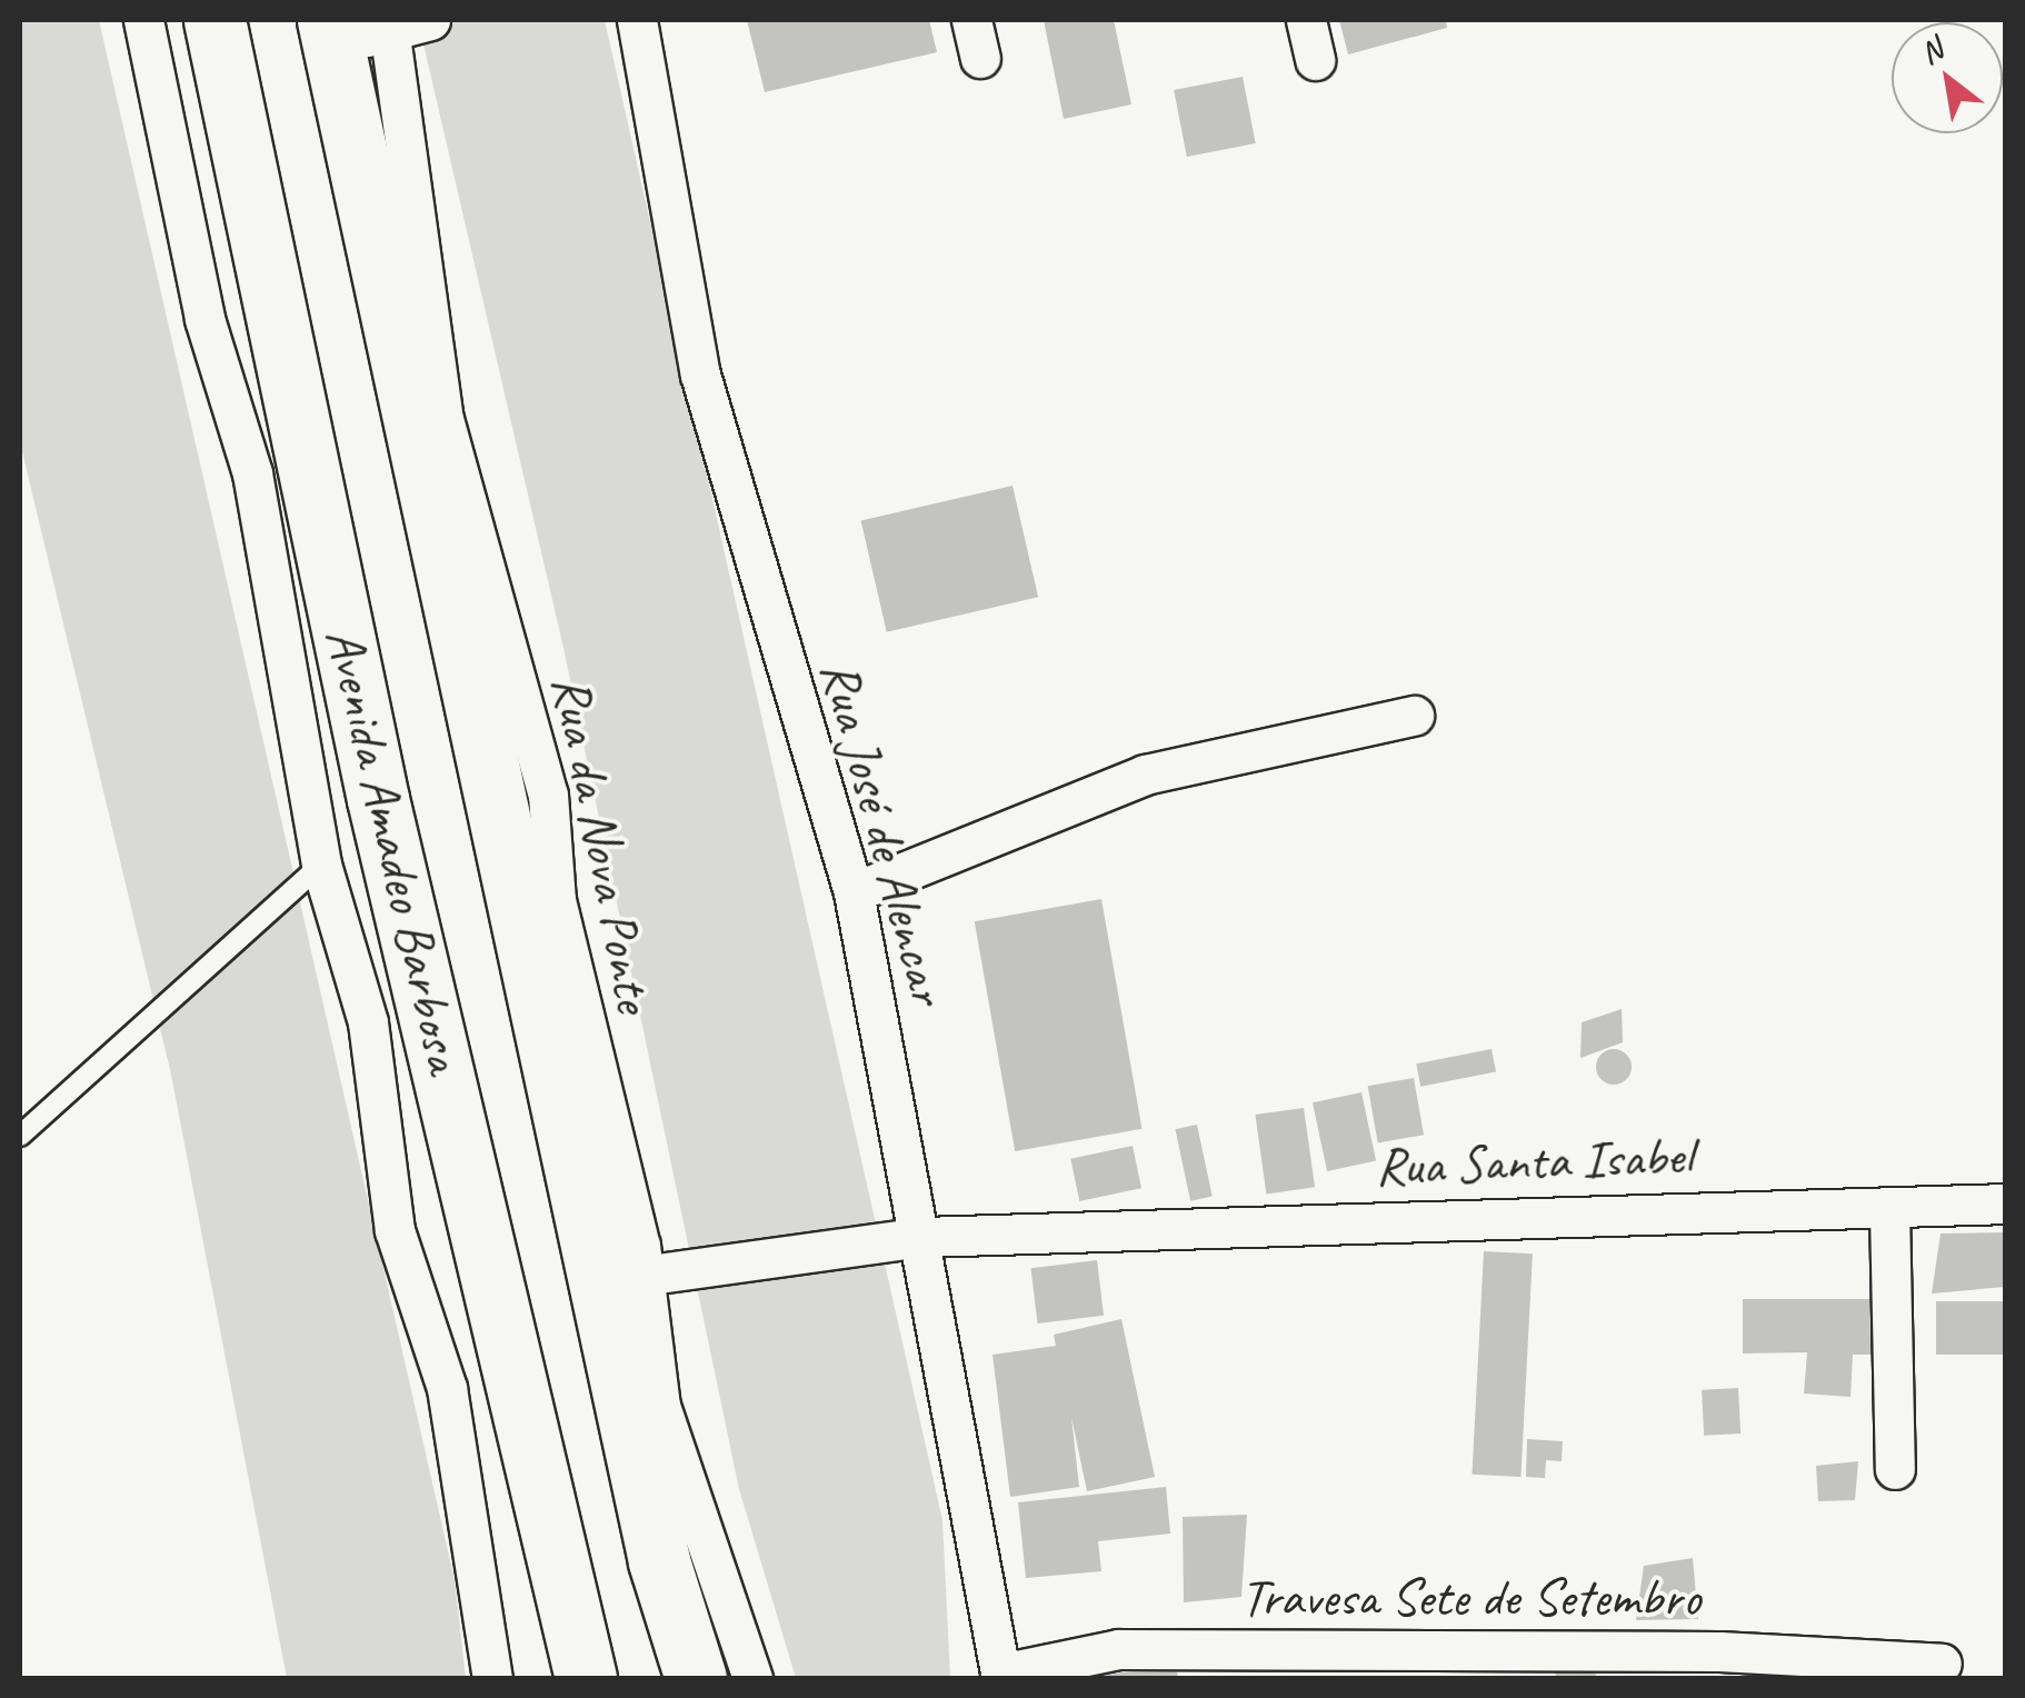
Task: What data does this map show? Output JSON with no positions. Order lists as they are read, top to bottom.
{
  "streets": {
    "main road": ["Avenida Amadeo Barbosa"],
    "street": ["Rua José de Alencar", "Rua Santa Isabel", "Travesa Sete de Setembro"]
  },
  "crossings": [
    ["Rua José de Alencar", "Rua Santa Isabel"],
    ["Rua José de Alencar", "Travesa Sete de Setembro"],
    ["Avenida Amadeo Barbosa", "Rua Santa Isabel"]
  ],
  "north": "top left"
}
